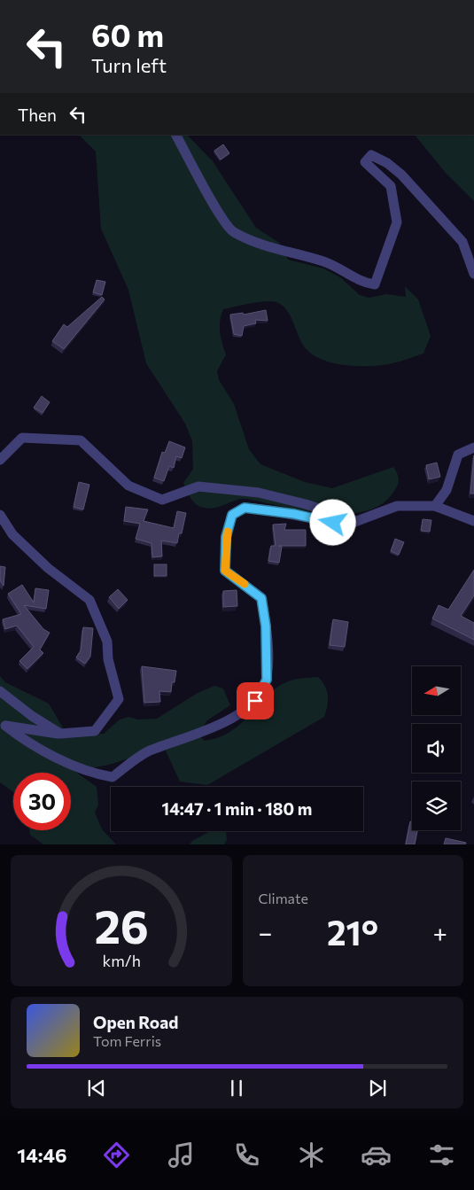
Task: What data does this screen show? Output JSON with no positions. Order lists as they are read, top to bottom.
{
  "north": "left",
  "page": {
    "turn": ["60 m", "Turn left"],
    "then": "Then",
    "limit": "30",
    "trip": "14:47 · 1 min · 180 m",
    "tile": "Climate",
    "heat": ["−", "21°", "+"],
    "song": ["Open Road", "Tom Ferris"],
    "tabs": "14:46",
    "gauge": ["26", "km/h"]
  }
}
